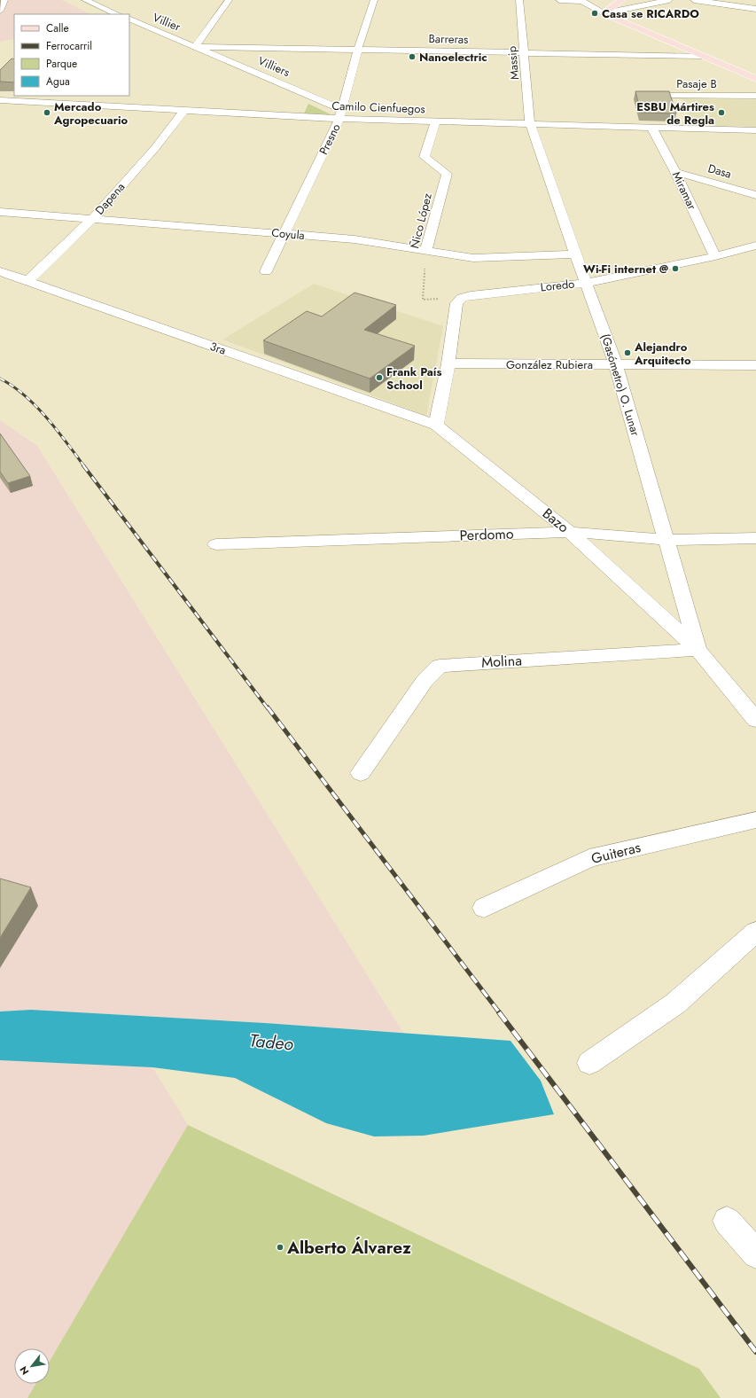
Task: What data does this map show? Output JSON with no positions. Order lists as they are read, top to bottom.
{
  "streets": {
    "street": [
      "Villier",
      "Barreras",
      "Massip",
      "Villiers",
      "Pasaje B",
      "Camilo Cienfuegos",
      "Presno",
      "Dasa",
      "Miramar",
      "Dapena",
      "Ñico López",
      "Coyula",
      "Loredo",
      "3ra",
      "González Rubiera",
      "(Gasómetro) O. Lunar",
      "Bazo",
      "Perdomo",
      "Molina",
      "Guiteras"
    ]
  },
  "crossings": [
    ["Villier", "Barreras"],
    ["Villier", "Villiers"],
    ["Barreras", "Massip"],
    ["Barreras", "Villiers"],
    ["Barreras", "Presno"],
    ["Massip", "Camilo Cienfuegos"],
    ["Massip", "(Gasómetro) O. Lunar"],
    ["Villiers", "Camilo Cienfuegos"],
    ["Villiers", "Presno"],
    ["Camilo Cienfuegos", "Presno"],
    ["Camilo Cienfuegos", "Miramar"],
    ["Camilo Cienfuegos", "Dapena"],
    ["Camilo Cienfuegos", "Ñico López"],
    ["Camilo Cienfuegos", "(Gasómetro) O. Lunar"],
    ["Presno", "Coyula"],
    ["Dasa", "Miramar"],
    ["Miramar", "Loredo"],
    ["Dapena", "Coyula"],
    ["Dapena", "3ra"],
    ["Ñico López", "Coyula"],
    ["Ñico López", "Loredo"],
    ["Coyula", "(Gasómetro) O. Lunar"],
    ["Loredo", "(Gasómetro) O. Lunar"],
    ["3ra", "Bazo"],
    ["González Rubiera", "(Gasómetro) O. Lunar"],
    ["(Gasómetro) O. Lunar", "Bazo"],
    ["(Gasómetro) O. Lunar", "Perdomo"],
    ["(Gasómetro) O. Lunar", "Molina"],
    ["Bazo", "Perdomo"],
    ["Bazo", "Molina"]
  ],
  "water": ["Tadeo"],
  "places": [
    "Casa se RICARDO",
    "Nanoelectric",
    "Mercado Agropecuario",
    "ESBU Mártires de Regla",
    "Wi-Fi internet @",
    "Alejandro Arquitecto",
    "Frank País School",
    "Alberto Álvarez"
  ],
  "legend": [
    "Calle",
    "Ferrocarril",
    "Parque",
    "Agua"
  ],
  "north": "bottom left"
}
